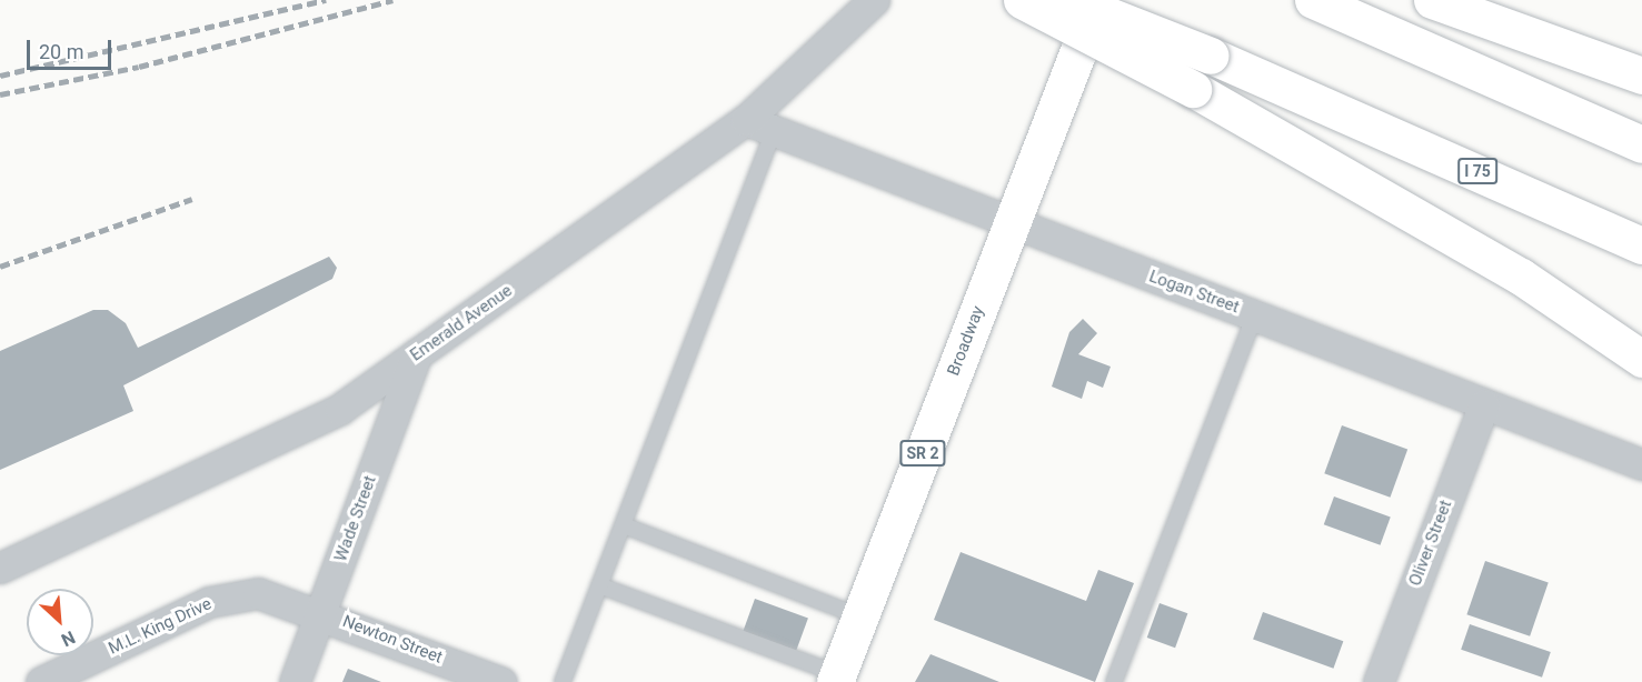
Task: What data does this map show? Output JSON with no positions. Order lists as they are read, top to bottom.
{
  "streets": {
    "main road": ["I 75", "Broadway", "SR 2"],
    "street": [
      "Logan Street",
      "Emerald Avenue",
      "Wade Street",
      "Oliver Street",
      "M.L. King Drive",
      "Newton Street"
    ]
  },
  "crossings": [
    ["Logan Street", "Emerald Avenue"],
    ["Logan Street", "Broadway"],
    ["Logan Street", "Oliver Street"],
    ["Emerald Avenue", "Wade Street"],
    ["Wade Street", "M.L. King Drive"],
    ["Wade Street", "Newton Street"],
    ["M.L. King Drive", "Newton Street"]
  ],
  "scale_bar": "20 m",
  "north": "bottom right"
}
